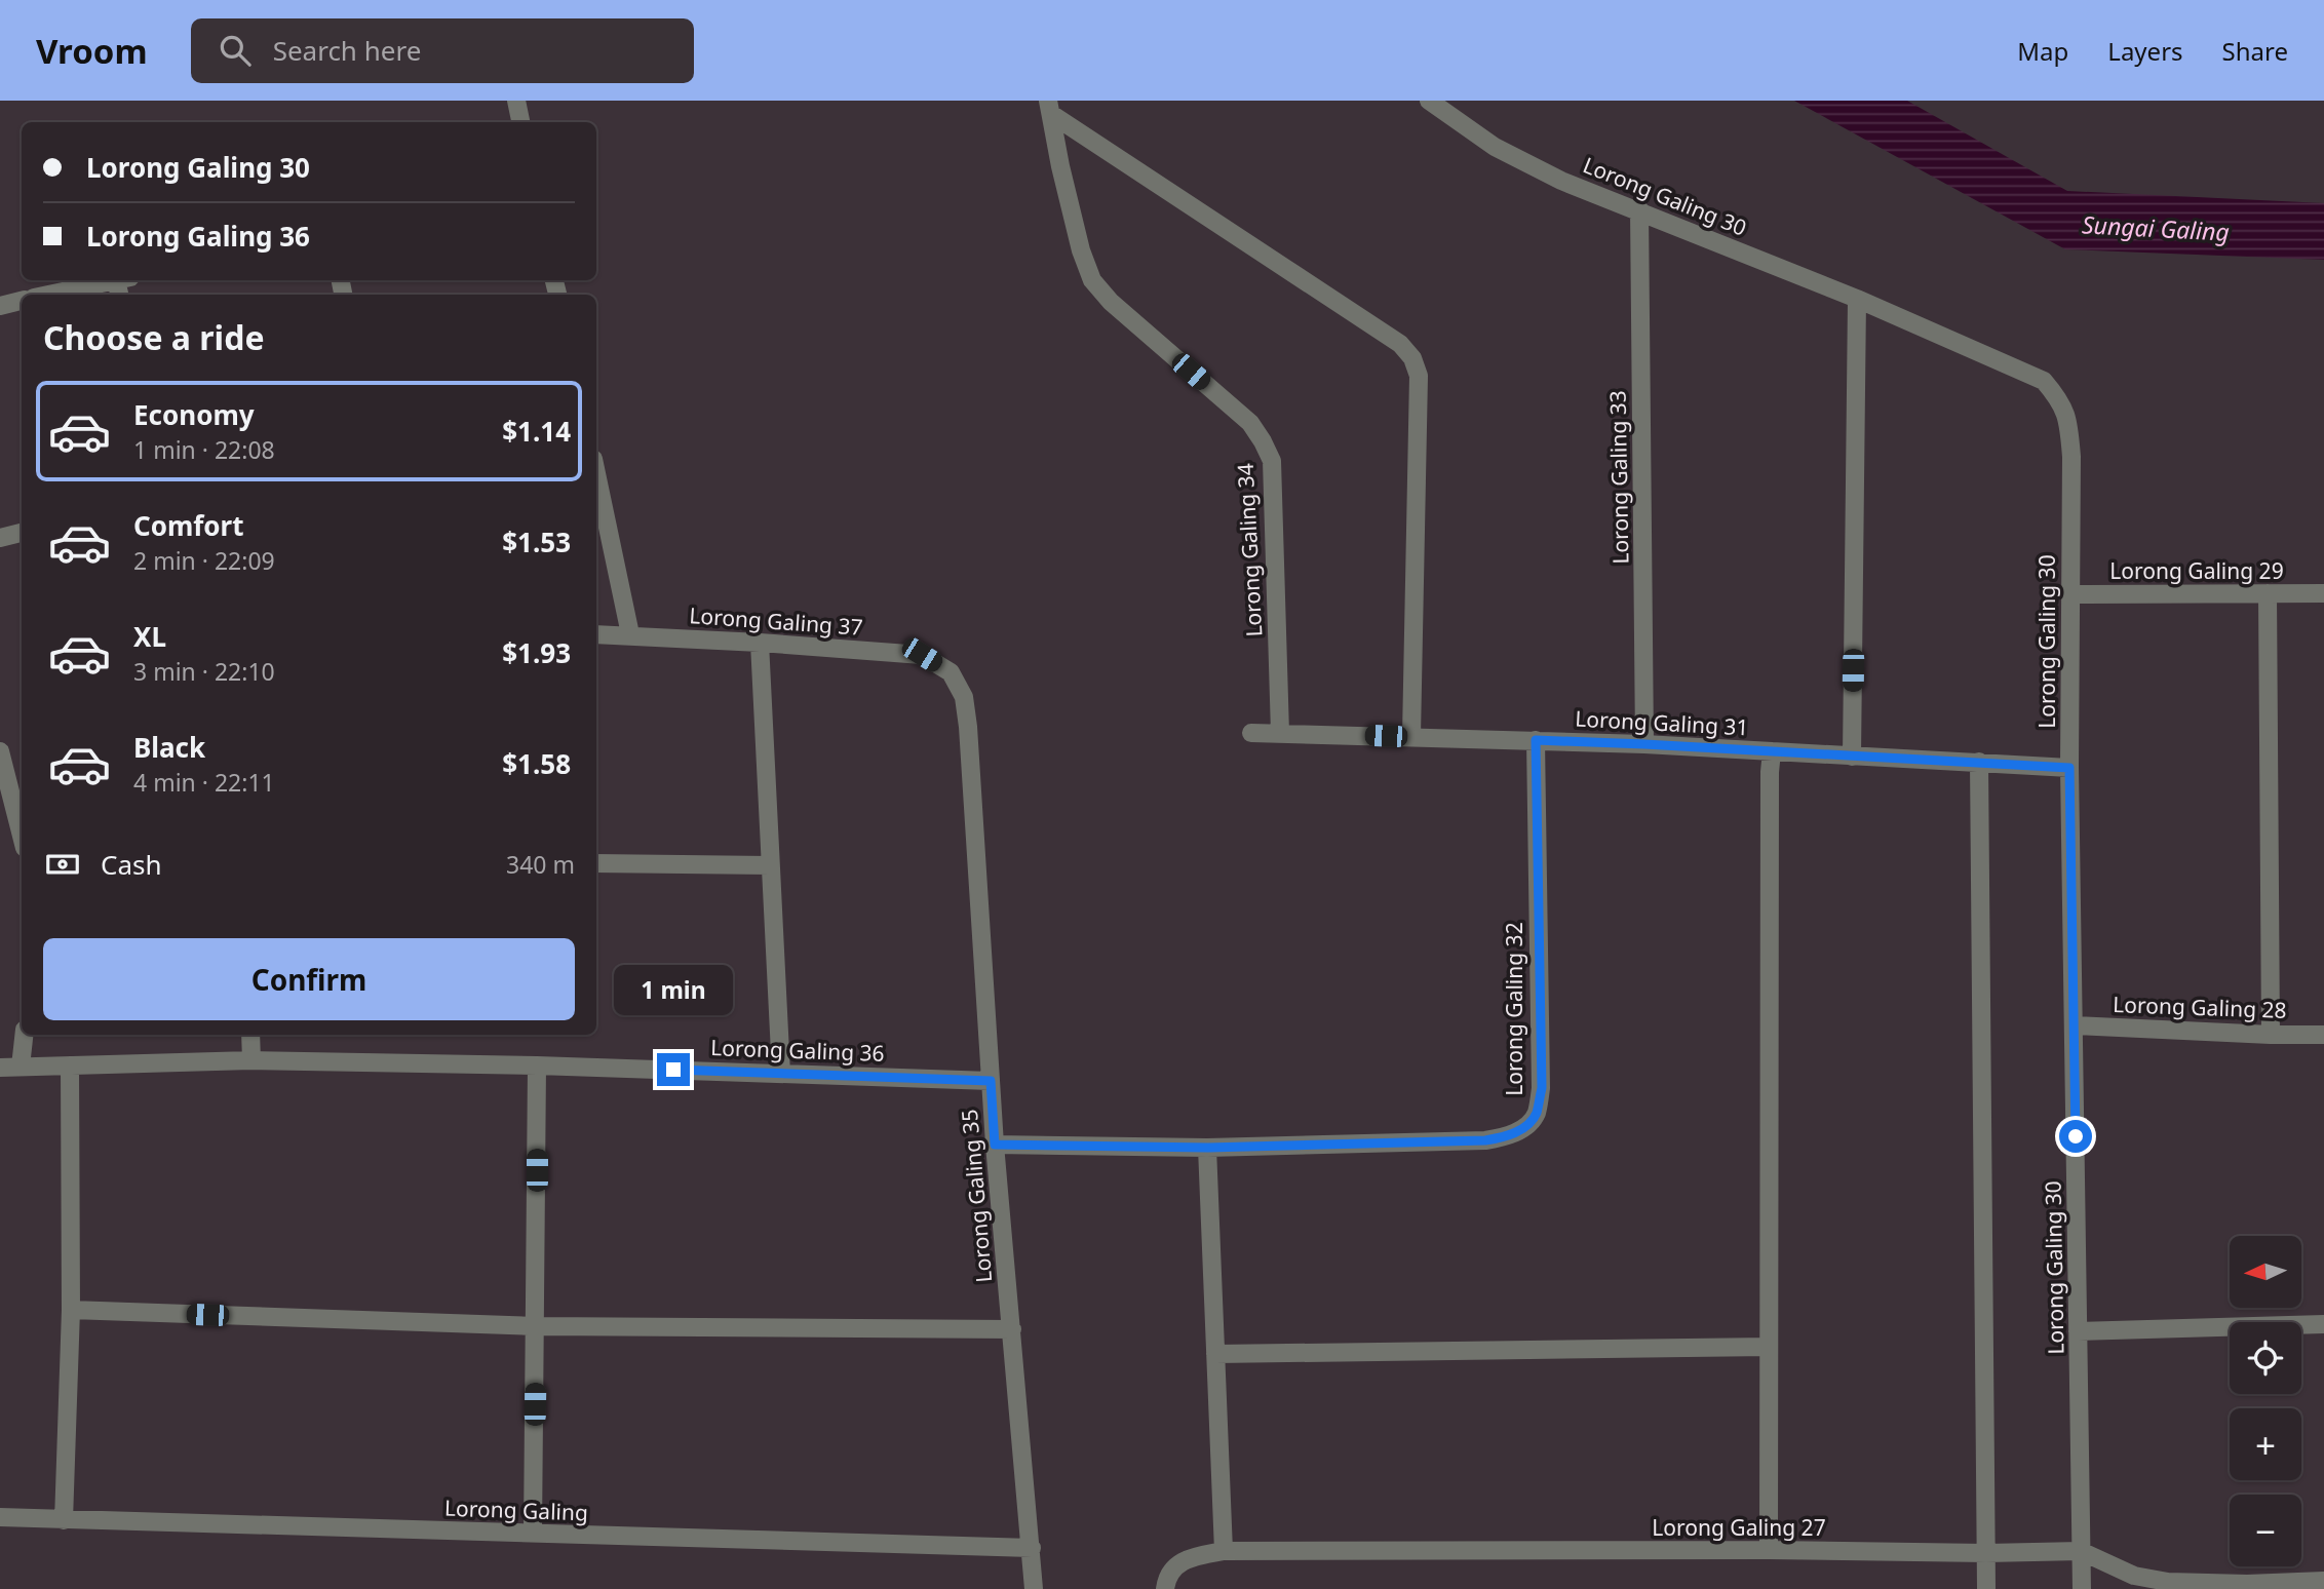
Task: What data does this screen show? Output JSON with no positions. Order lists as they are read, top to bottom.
{
  "streets": {
    "street": [
      "Lorong Galing 30",
      "Lorong Galing 33",
      "Lorong Galing 34",
      "Lorong Galing 29",
      "Lorong Galing 37",
      "Lorong Galing 31",
      "Lorong Galing 28",
      "Lorong Galing 32",
      "Lorong Galing 36",
      "Lorong Galing 35",
      "Lorong Galing",
      "Lorong Galing 27"
    ]
  },
  "crossings": [
    ["Lorong Galing 30", "Lorong Galing 33"],
    ["Lorong Galing 30", "Lorong Galing 29"],
    ["Lorong Galing 30", "Lorong Galing 31"],
    ["Lorong Galing 30", "Lorong Galing 28"],
    ["Lorong Galing 30", "Lorong Galing 27"],
    ["Lorong Galing 33", "Lorong Galing 31"],
    ["Lorong Galing 34", "Lorong Galing 31"],
    ["Lorong Galing 37", "Lorong Galing 35"],
    ["Lorong Galing 31", "Lorong Galing 32"],
    ["Lorong Galing 32", "Lorong Galing 35"],
    ["Lorong Galing 36", "Lorong Galing 35"],
    ["Lorong Galing 35", "Lorong Galing"]
  ],
  "water": ["Sungai Galing"],
  "north": "left",
  "page": {
    "header": "Vroom",
    "search": "Search here",
    "nav": ["Map", "Layers", "Share"],
    "banner": ["Lorong Galing 30", "Lorong Galing 36"],
    "heading": "Choose a ride",
    "list": [
      {
        "name": "Economy",
        "note": "1 min · 22:08",
        "value": "$1.14"
      },
      {
        "name": "Comfort",
        "note": "2 min · 22:09",
        "value": "$1.53"
      },
      {
        "name": "XL",
        "note": "3 min · 22:10",
        "value": "$1.93"
      },
      {
        "name": "Black",
        "note": "4 min · 22:11",
        "value": "$1.58"
      }
    ],
    "pay": ["Cash", "340 m"],
    "buttons": "Confirm",
    "bubble": "1 min",
    "map_buttons": ["+", "−"]
  }
}
